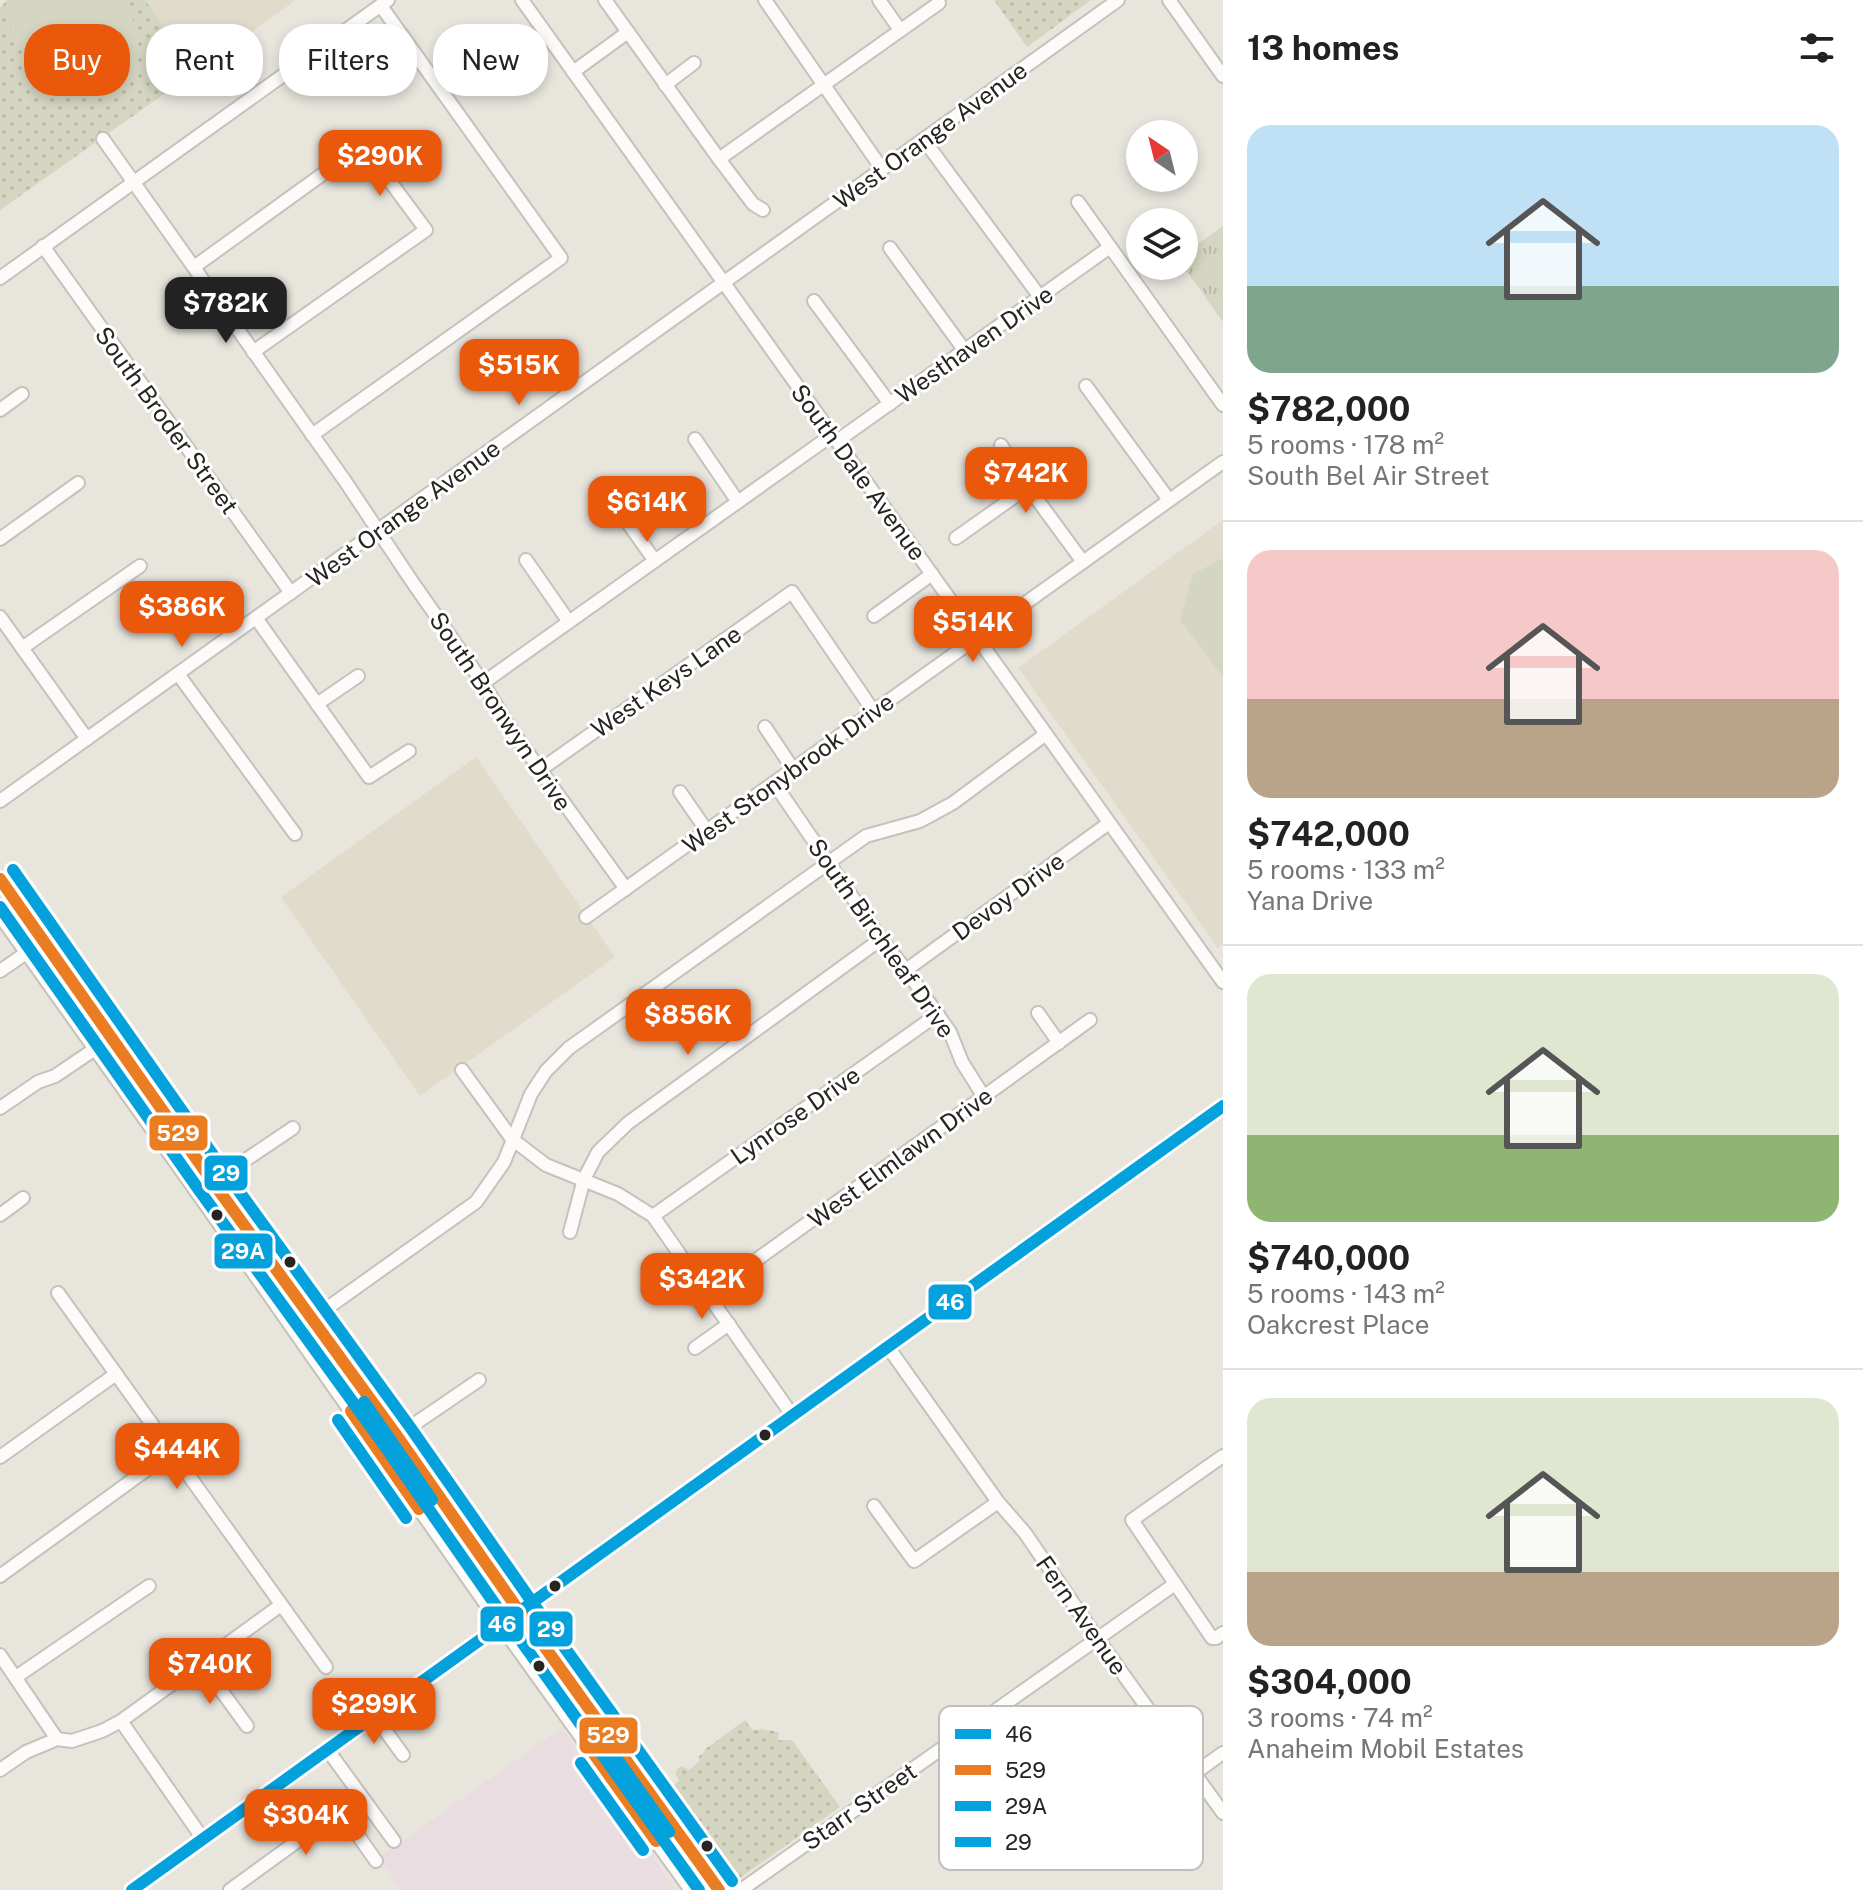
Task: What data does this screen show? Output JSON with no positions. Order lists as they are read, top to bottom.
{
  "streets": {
    "street": [
      "West Orange Avenue",
      "Westhaven Drive",
      "South Broder Street",
      "South Dale Avenue",
      "West Keys Lane",
      "South Bronwyn Drive",
      "West Stonybrook Drive",
      "Devoy Drive",
      "South Birchleaf Drive",
      "Lynrose Drive",
      "West Elmlawn Drive",
      "Fern Avenue",
      "Starr Street"
    ]
  },
  "crossings": [
    ["West Orange Avenue", "South Broder Street"],
    ["West Orange Avenue", "South Dale Avenue"],
    ["West Orange Avenue", "South Bronwyn Drive"],
    ["Westhaven Drive", "South Dale Avenue"],
    ["Westhaven Drive", "South Bronwyn Drive"],
    ["South Dale Avenue", "West Stonybrook Drive"],
    ["South Dale Avenue", "Devoy Drive"],
    ["West Keys Lane", "South Bronwyn Drive"],
    ["West Keys Lane", "West Stonybrook Drive"],
    ["South Bronwyn Drive", "West Stonybrook Drive"],
    ["West Stonybrook Drive", "South Birchleaf Drive"],
    ["Devoy Drive", "South Birchleaf Drive"],
    ["South Birchleaf Drive", "Lynrose Drive"],
    ["South Birchleaf Drive", "West Elmlawn Drive"],
    ["Fern Avenue", "Starr Street"]
  ],
  "lines": [
    "transit line 29",
    "transit line 529",
    "transit line 29A",
    "transit line 46"
  ],
  "legend": [
    "46",
    "529",
    "29A",
    "29"
  ],
  "north": "top left",
  "page": {
    "heading": "13 homes",
    "chip": [
      "Buy",
      "Rent",
      "Filters",
      "New"
    ],
    "list": [
      {
        "name": "$782,000",
        "note": "5 rooms · 178 m² · South Bel Air Street"
      },
      {
        "name": "$742,000",
        "note": "5 rooms · 133 m² · Yana Drive"
      },
      {
        "name": "$740,000",
        "note": "5 rooms · 143 m² · Oakcrest Place"
      },
      {
        "name": "$304,000",
        "note": "3 rooms · 74 m² · Anaheim Mobil Estates"
      }
    ],
    "price": [
      "$290K",
      "$782K",
      "$515K",
      "$742K",
      "$614K",
      "$386K",
      "$514K",
      "$856K",
      "$342K",
      "$444K",
      "$740K",
      "$299K",
      "$304K"
    ]
  }
}
